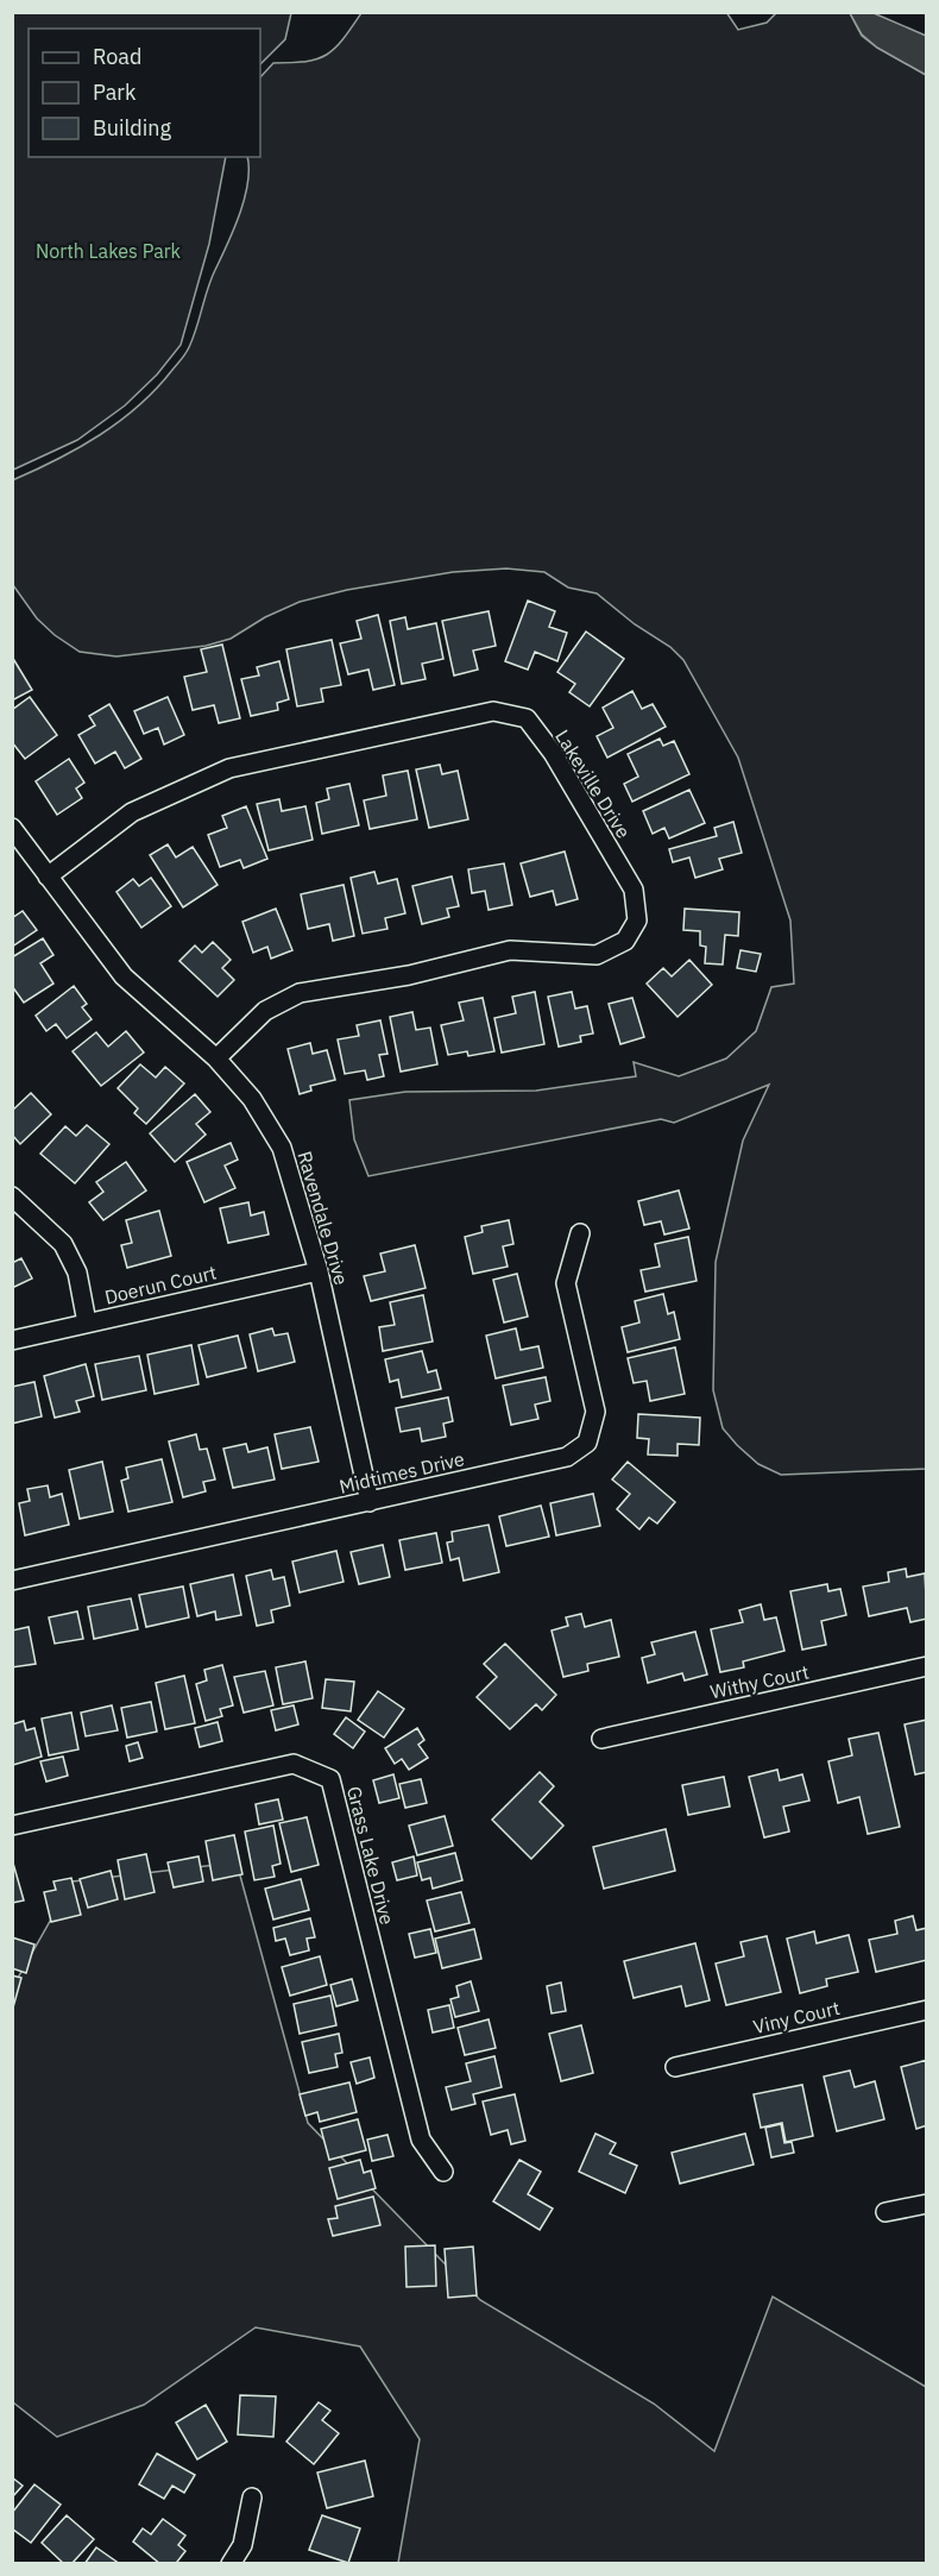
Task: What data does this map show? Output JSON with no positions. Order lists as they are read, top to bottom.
{
  "streets": {
    "street": [
      "Lakeville Drive",
      "Ravendale Drive",
      "Doerun Court",
      "Midtimes Drive",
      "Withy Court",
      "Grass Lake Drive",
      "Viny Court"
    ]
  },
  "crossings": [
    ["Lakeville Drive", "Ravendale Drive"],
    ["Ravendale Drive", "Doerun Court"],
    ["Ravendale Drive", "Midtimes Drive"]
  ],
  "parks": ["North Lakes Park"],
  "legend": ["Road", "Park", "Building"]
}
